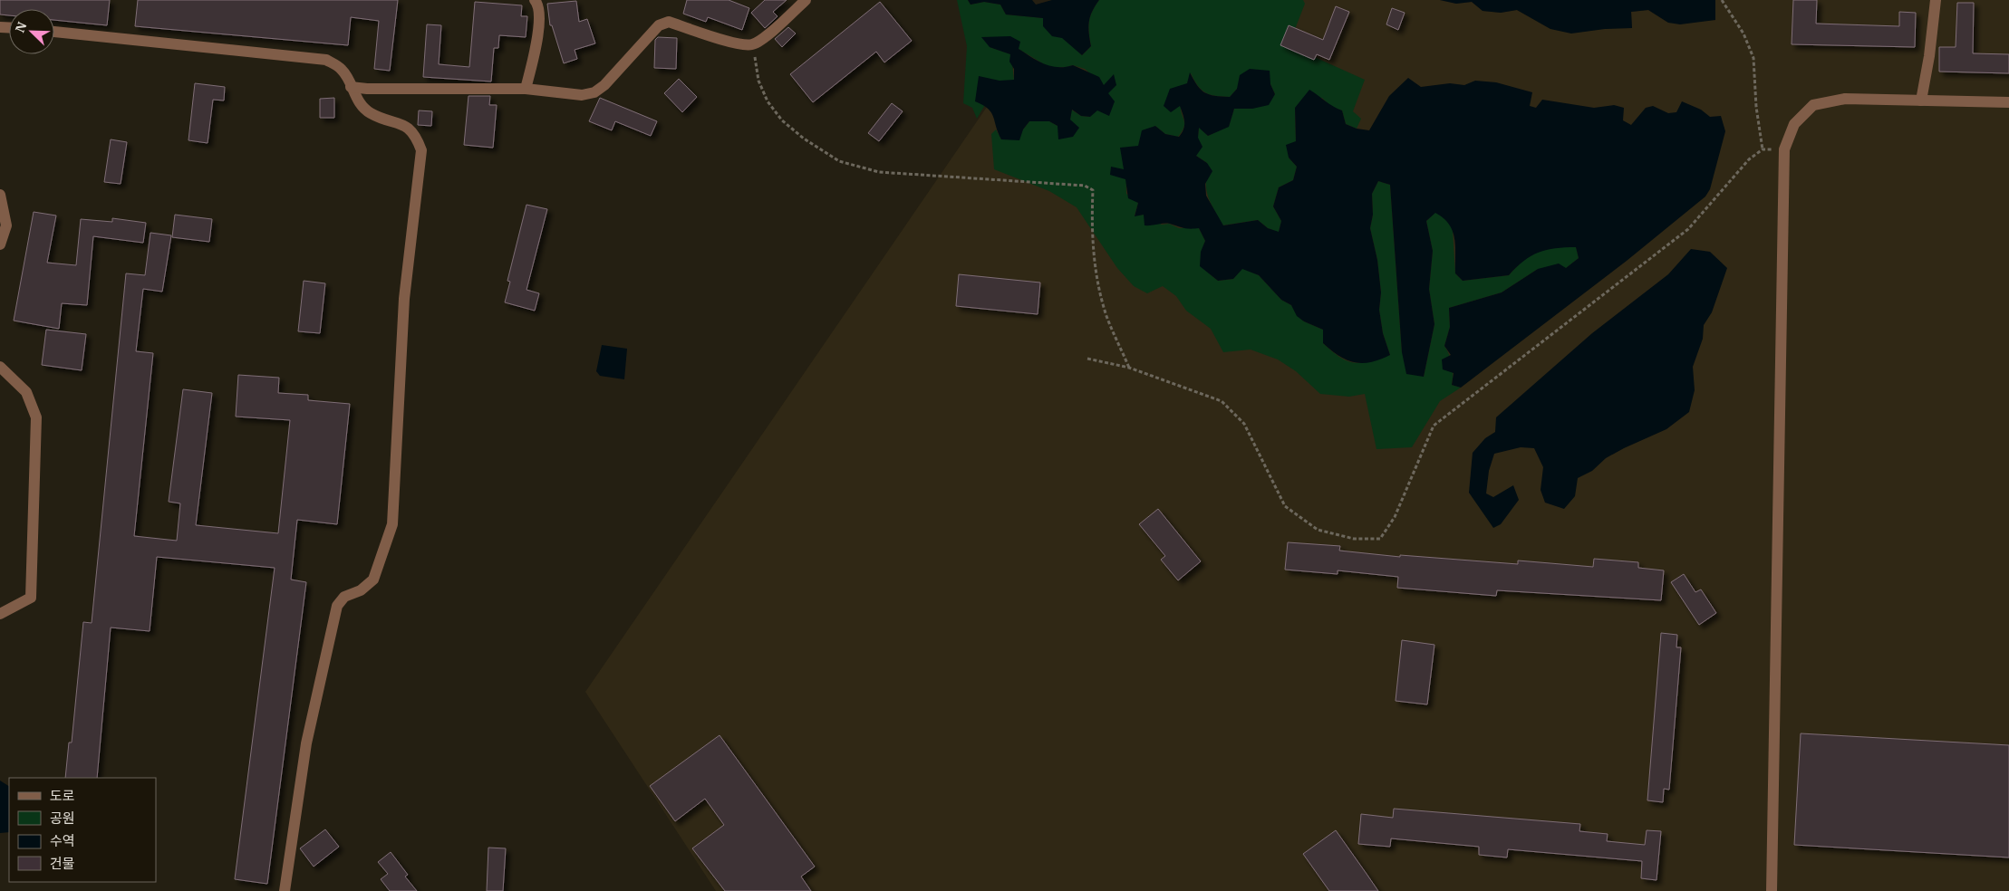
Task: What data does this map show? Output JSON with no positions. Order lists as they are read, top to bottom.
{
  "legend": [
    "도로",
    "공원",
    "수역",
    "건물"
  ],
  "north": "top left"
}
